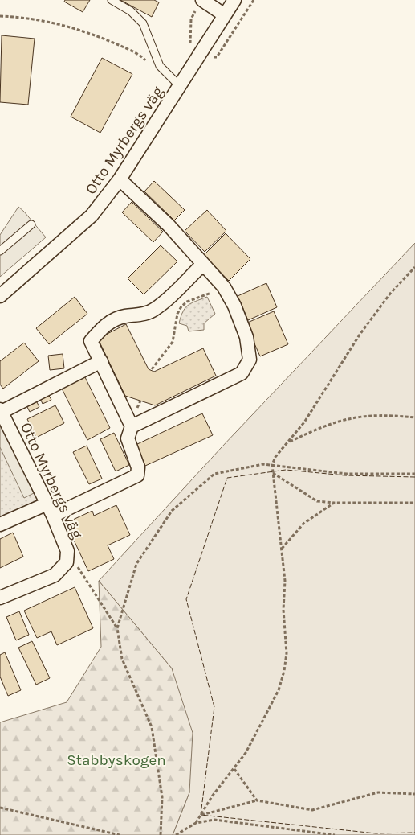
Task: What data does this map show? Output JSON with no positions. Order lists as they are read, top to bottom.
{
  "streets": {
    "street": ["Otto Myrbergs väg"]
  },
  "parks": ["Stabbyskogen"]
}
